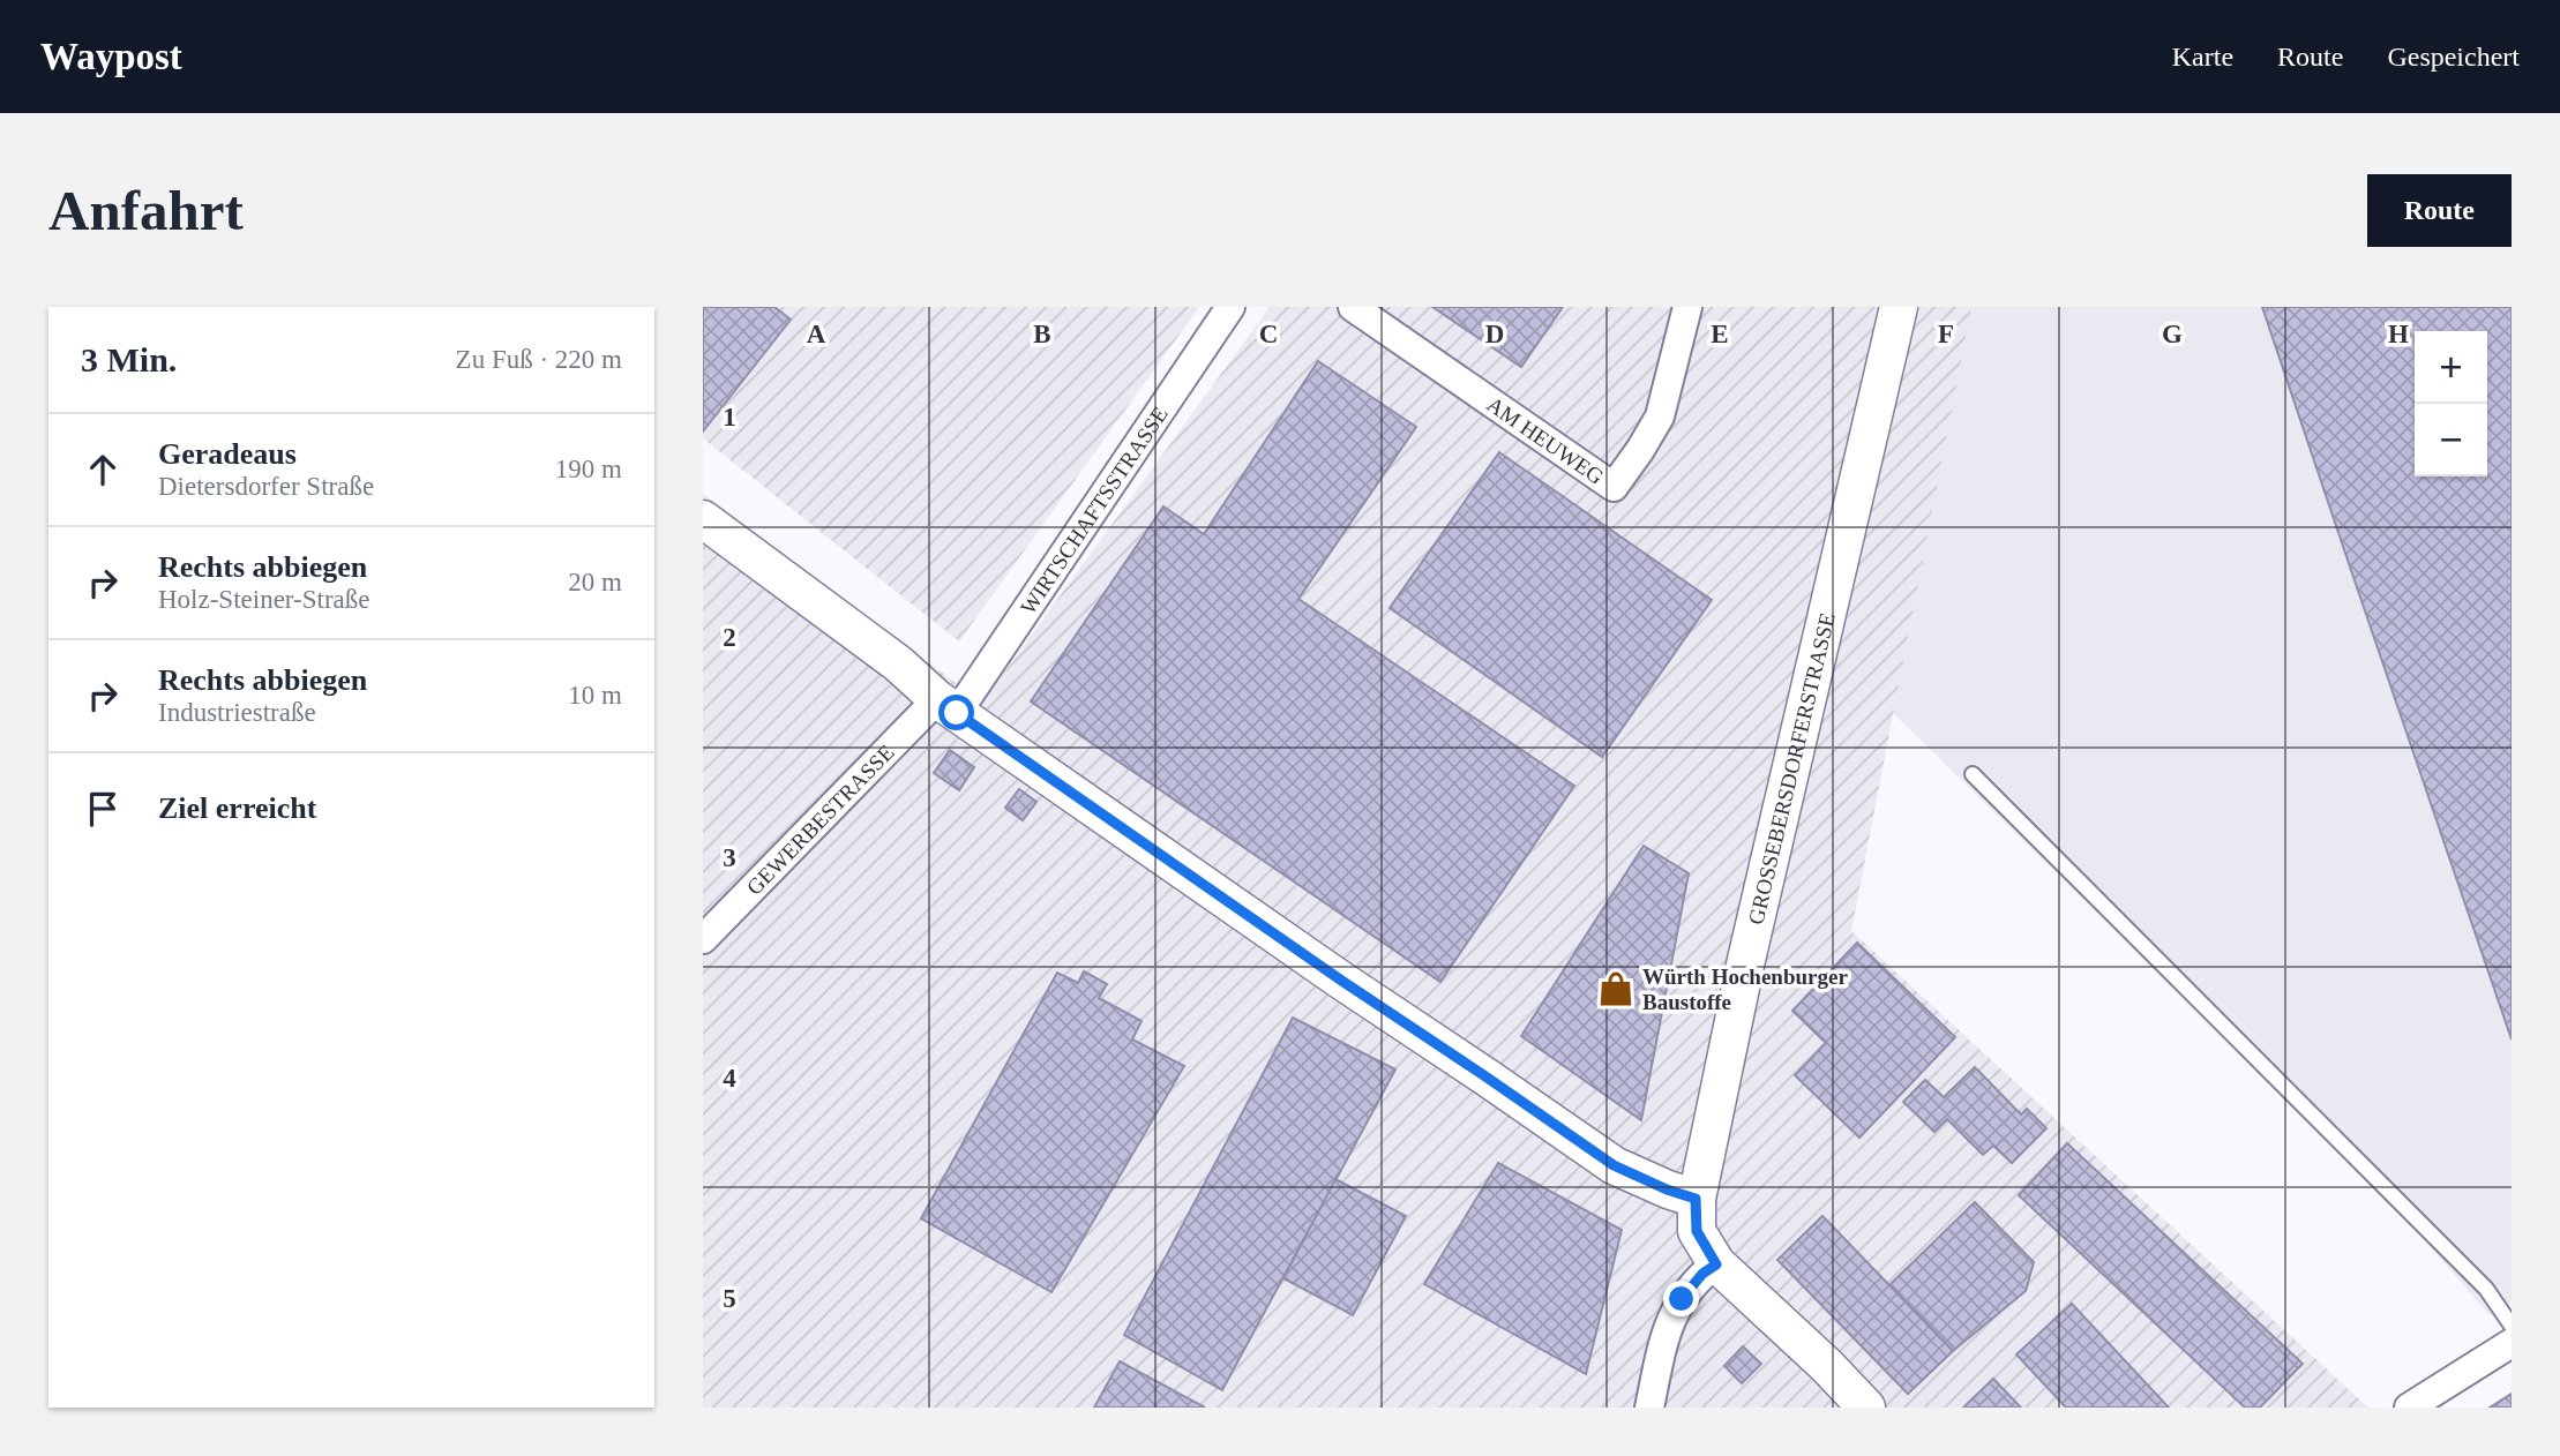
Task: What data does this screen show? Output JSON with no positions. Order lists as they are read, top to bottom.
{
  "streets": {
    "street": [
      "AM HEUWEG",
      "WIRTSCHAFTSSTRASSE",
      "GROSSEBERSDORFERSTRASSE",
      "GEWERBESTRASSE"
    ]
  },
  "crossings": [
    ["WIRTSCHAFTSSTRASSE", "GEWERBESTRASSE"]
  ],
  "places": {
    "shop": ["Würth Hochenburger Baustoffe"]
  },
  "page": {
    "header": "Waypost",
    "nav": ["Karte", "Route", "Gespeichert"],
    "buttons": "Route",
    "title": "Anfahrt",
    "heading": ["3 Min.", "Zu Fuß · 220 m"],
    "map_buttons": ["+", "−"],
    "list": [
      ["Geradeaus", "Dietersdorfer Straße", "190 m"],
      ["Rechts abbiegen", "Holz-Steiner-Straße", "20 m"],
      ["Rechts abbiegen", "Industriestraße", "10 m"],
      "Ziel erreicht"
    ]
  },
  "grid": {
    "columns": [
      "A",
      "B",
      "C",
      "D",
      "E",
      "F",
      "G",
      "H"
    ],
    "rows": [
      "1",
      "2",
      "3",
      "4",
      "5"
    ]
  }
}
